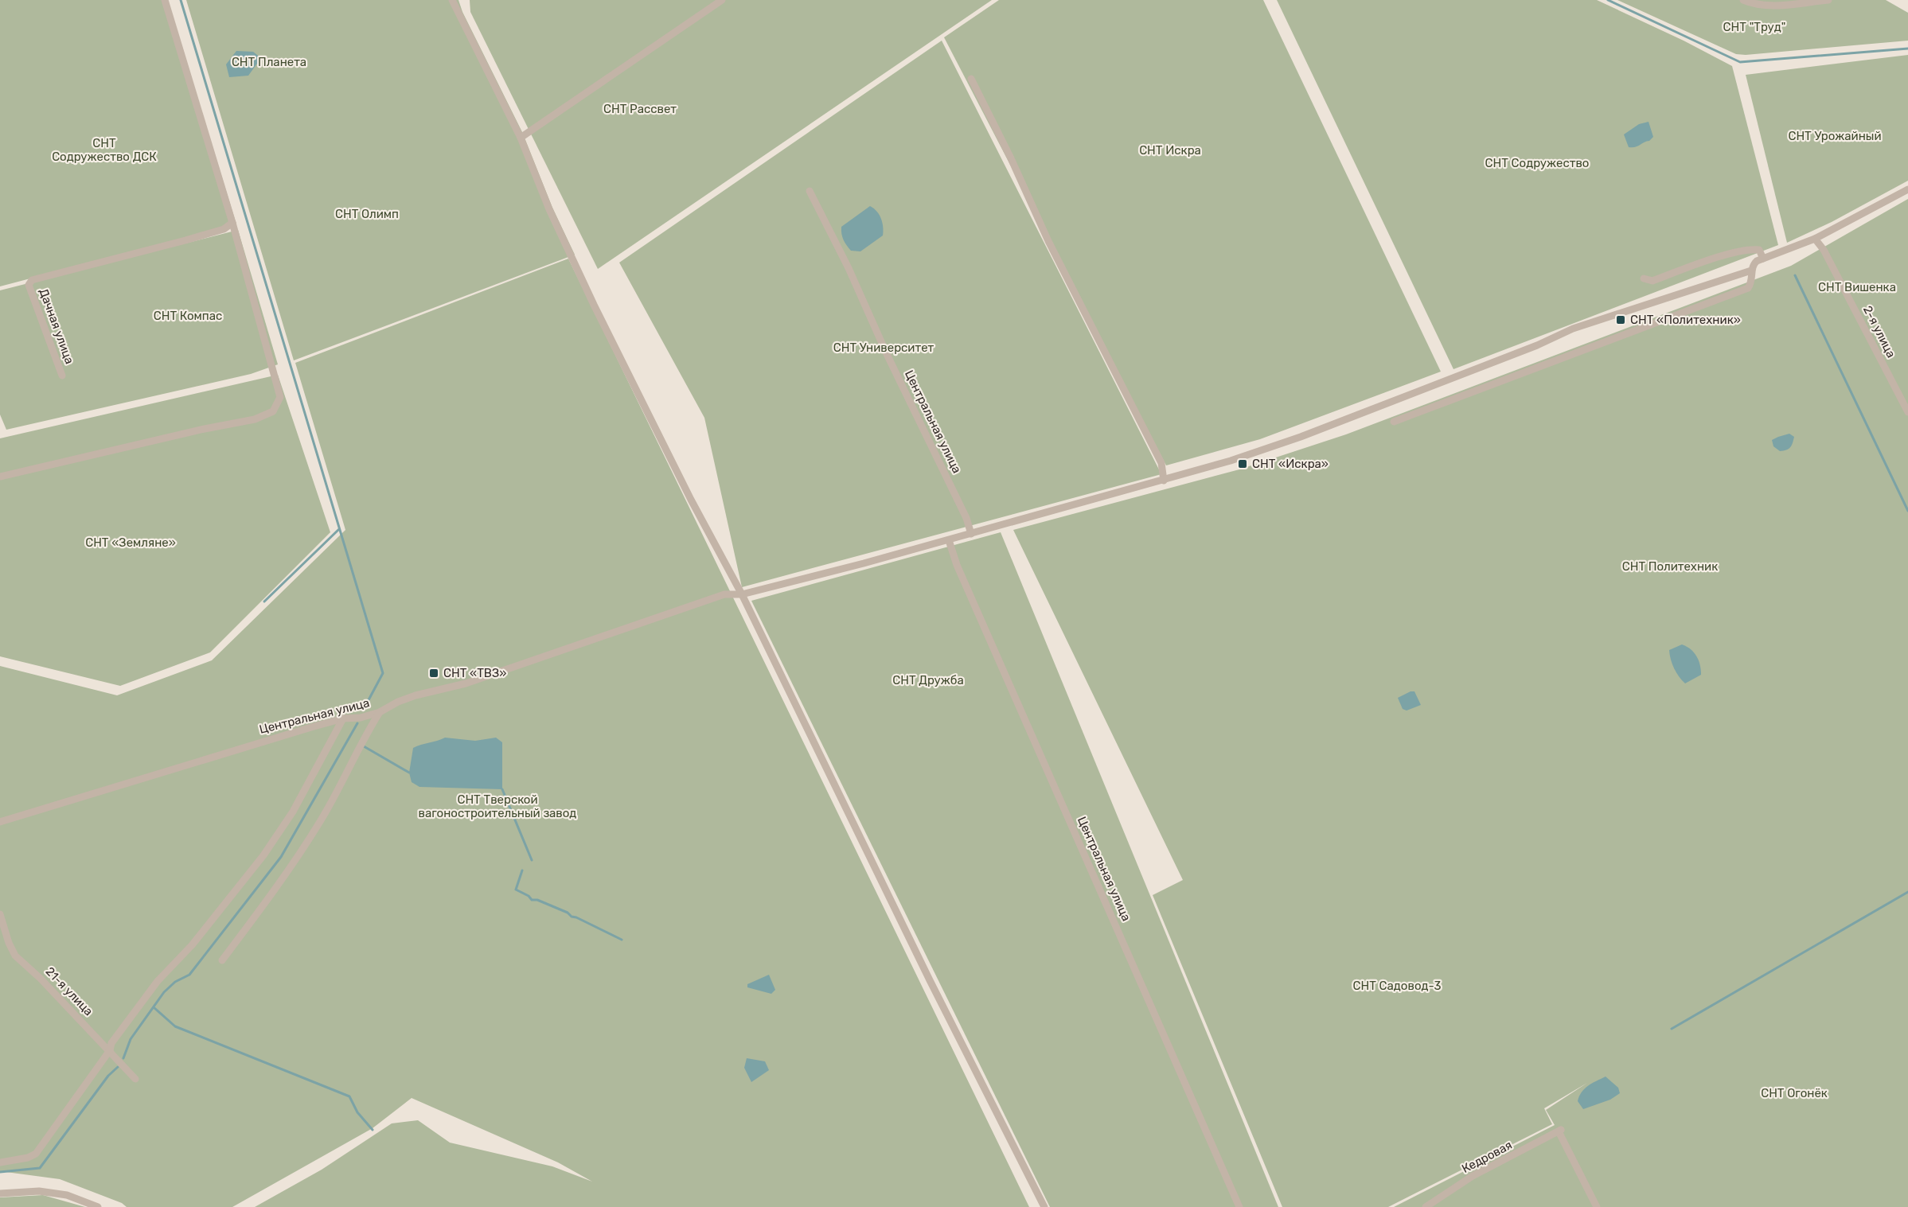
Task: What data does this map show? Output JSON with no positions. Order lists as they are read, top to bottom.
{
  "streets": {
    "street": [
      "Дачная улица",
      "2-я улица",
      "Центральная улица",
      "21-я улица",
      "Кедровая"
    ]
  },
  "parks": [
    "СНТ \"Труд\"",
    "СНТ Планета",
    "СНТ Рассвет",
    "СНТ Урожайный",
    "СНТ Содружество ДСК",
    "СНТ Искра",
    "СНТ Содружество",
    "СНТ Олимп",
    "СНТ Вишенка",
    "СНТ Компас",
    "СНТ Университет",
    "СНТ «Земляне»",
    "СНТ Политехник",
    "СНТ Дружба",
    "СНТ Тверской вагоностроительный завод",
    "СНТ Садовод-3",
    "СНТ Огонёк"
  ],
  "places": {
    "transit": ["СНТ «Политехник»", "СНТ «Искра»", "СНТ «ТВЗ»"]
  }
}
